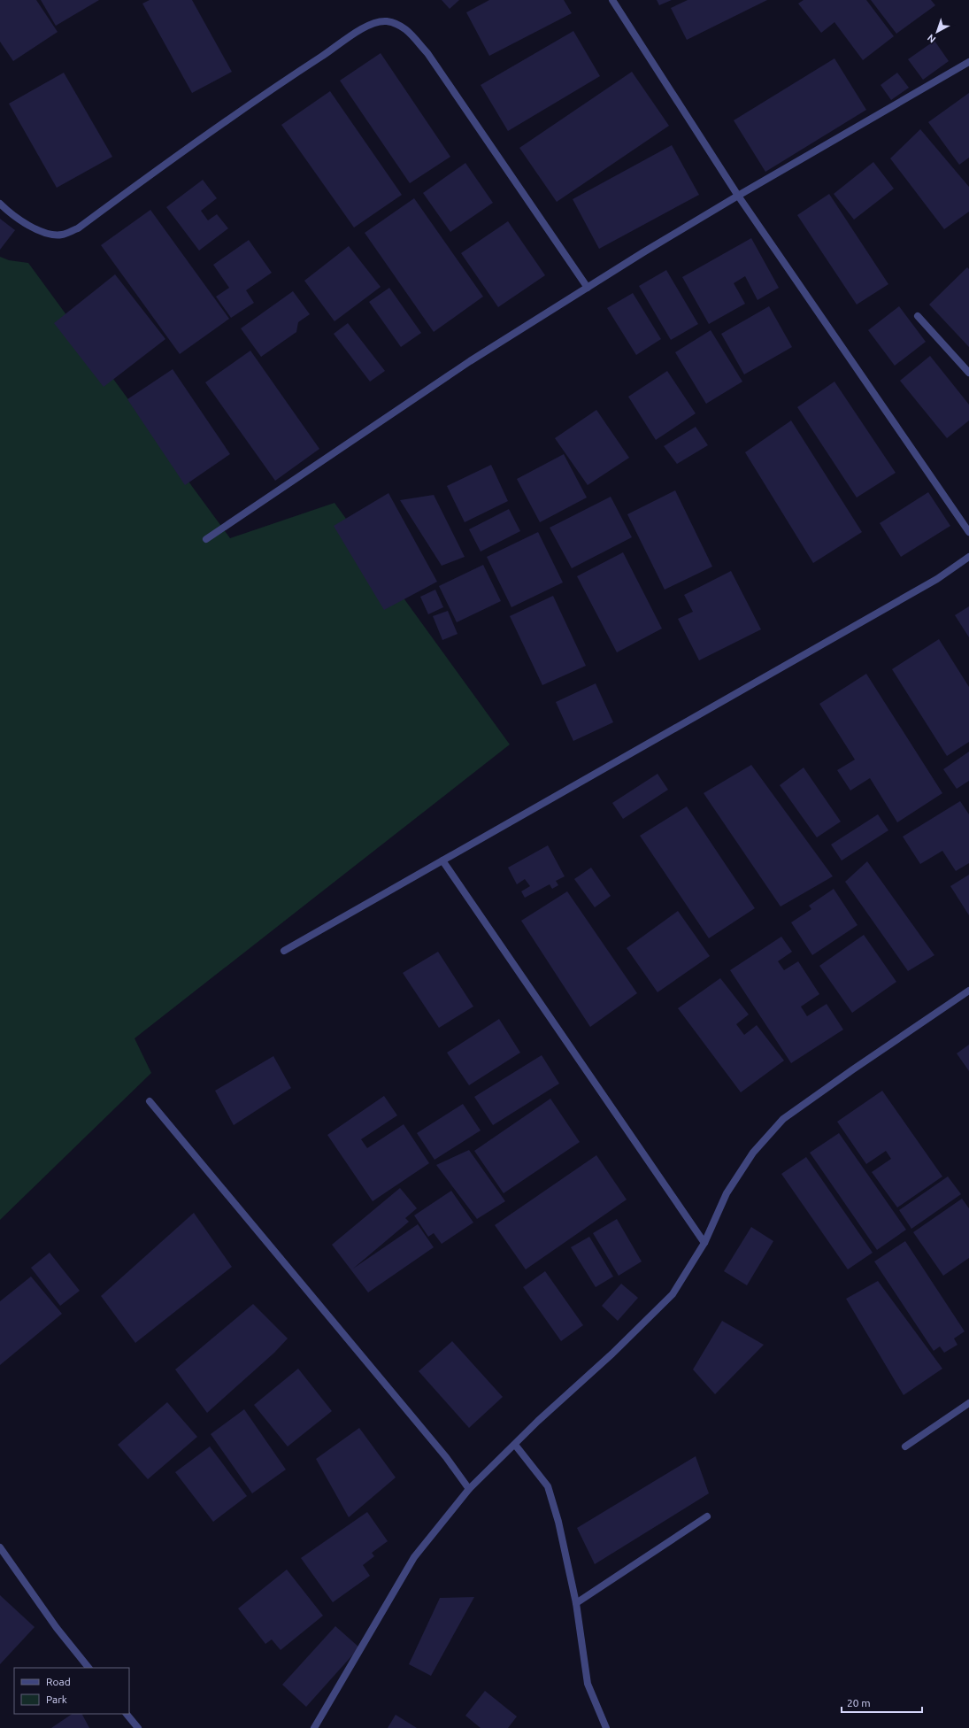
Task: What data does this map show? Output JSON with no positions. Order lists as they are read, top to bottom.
{
  "legend": ["Road", "Park"],
  "scale_bar": "20 m",
  "north": "bottom left"
}
